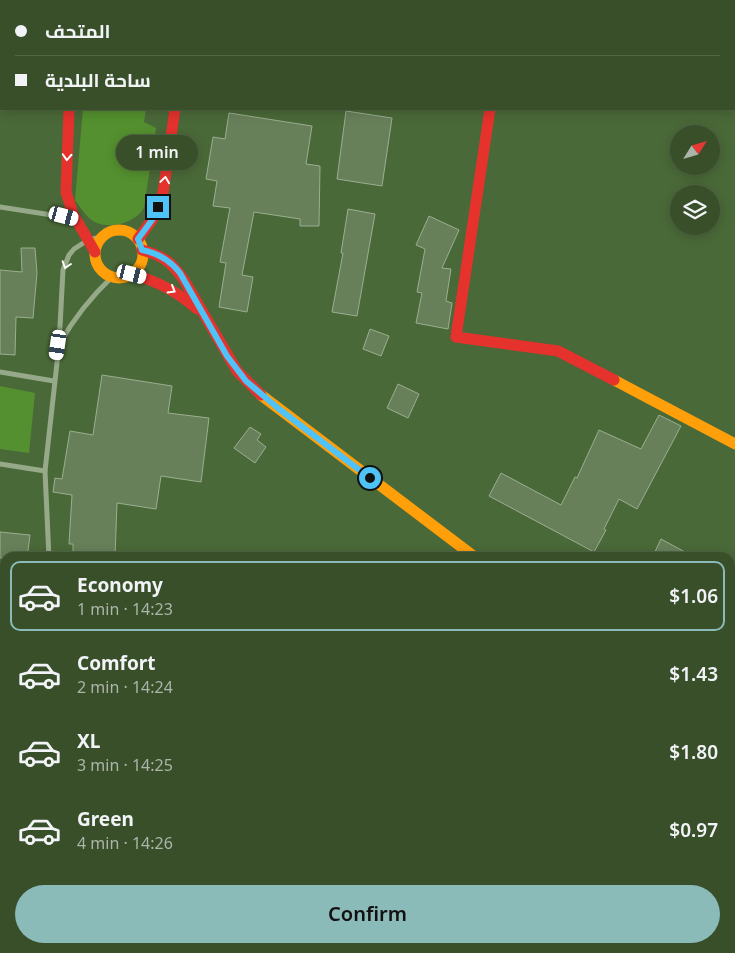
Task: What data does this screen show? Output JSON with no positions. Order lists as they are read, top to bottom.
{
  "north": "top right",
  "page": {
    "banner": ["المتحف", "ساحة البلدية"],
    "bubble": "1 min",
    "list": [
      {
        "name": "Economy",
        "note": "1 min · 14:23",
        "value": "$1.06"
      },
      {
        "name": "Comfort",
        "note": "2 min · 14:24",
        "value": "$1.43"
      },
      {
        "name": "XL",
        "note": "3 min · 14:25",
        "value": "$1.80"
      },
      {
        "name": "Green",
        "note": "4 min · 14:26",
        "value": "$0.97"
      }
    ],
    "buttons": "Confirm"
  }
}
